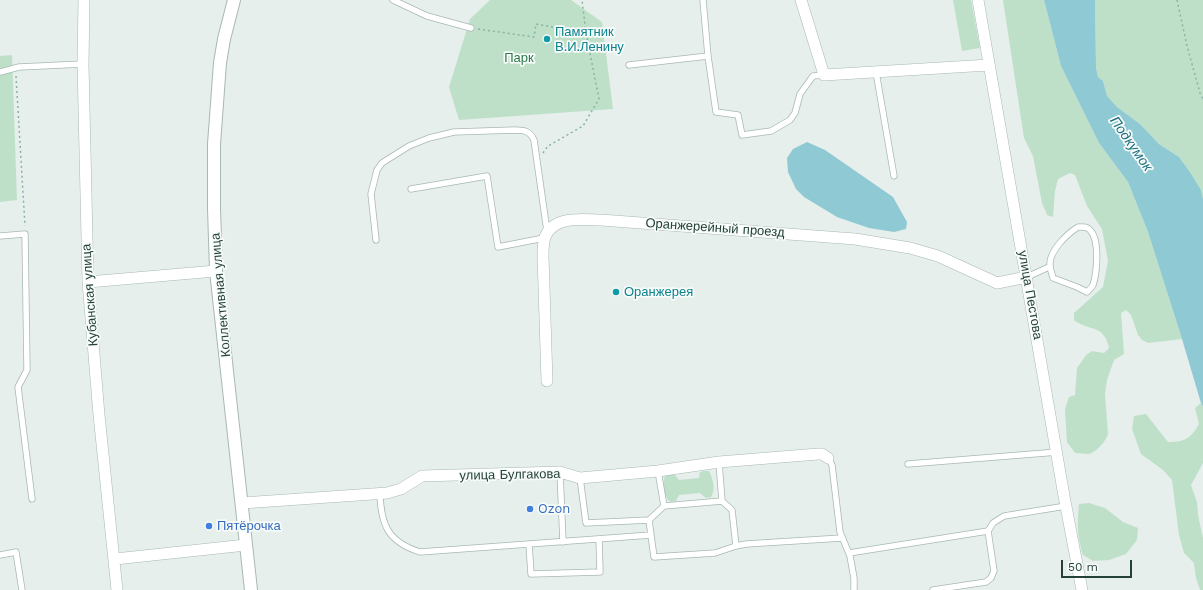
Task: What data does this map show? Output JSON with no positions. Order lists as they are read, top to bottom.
{
  "streets": {
    "street": [
      "Оранжерейный проезд",
      "Кубанская улица",
      "Коллективная улица",
      "улица Пестова",
      "улица Булгакова"
    ]
  },
  "crossings": [
    ["Оранжерейный проезд", "улица Пестова"],
    ["Коллективная улица", "улица Булгакова"]
  ],
  "water": ["Подкумок"],
  "parks": ["Парк"],
  "places": [
    "Памятник В.И.Ленину",
    "Оранжерея",
    "Ozon",
    "Пятёрочка"
  ],
  "scale_bar": "50 m"
}
